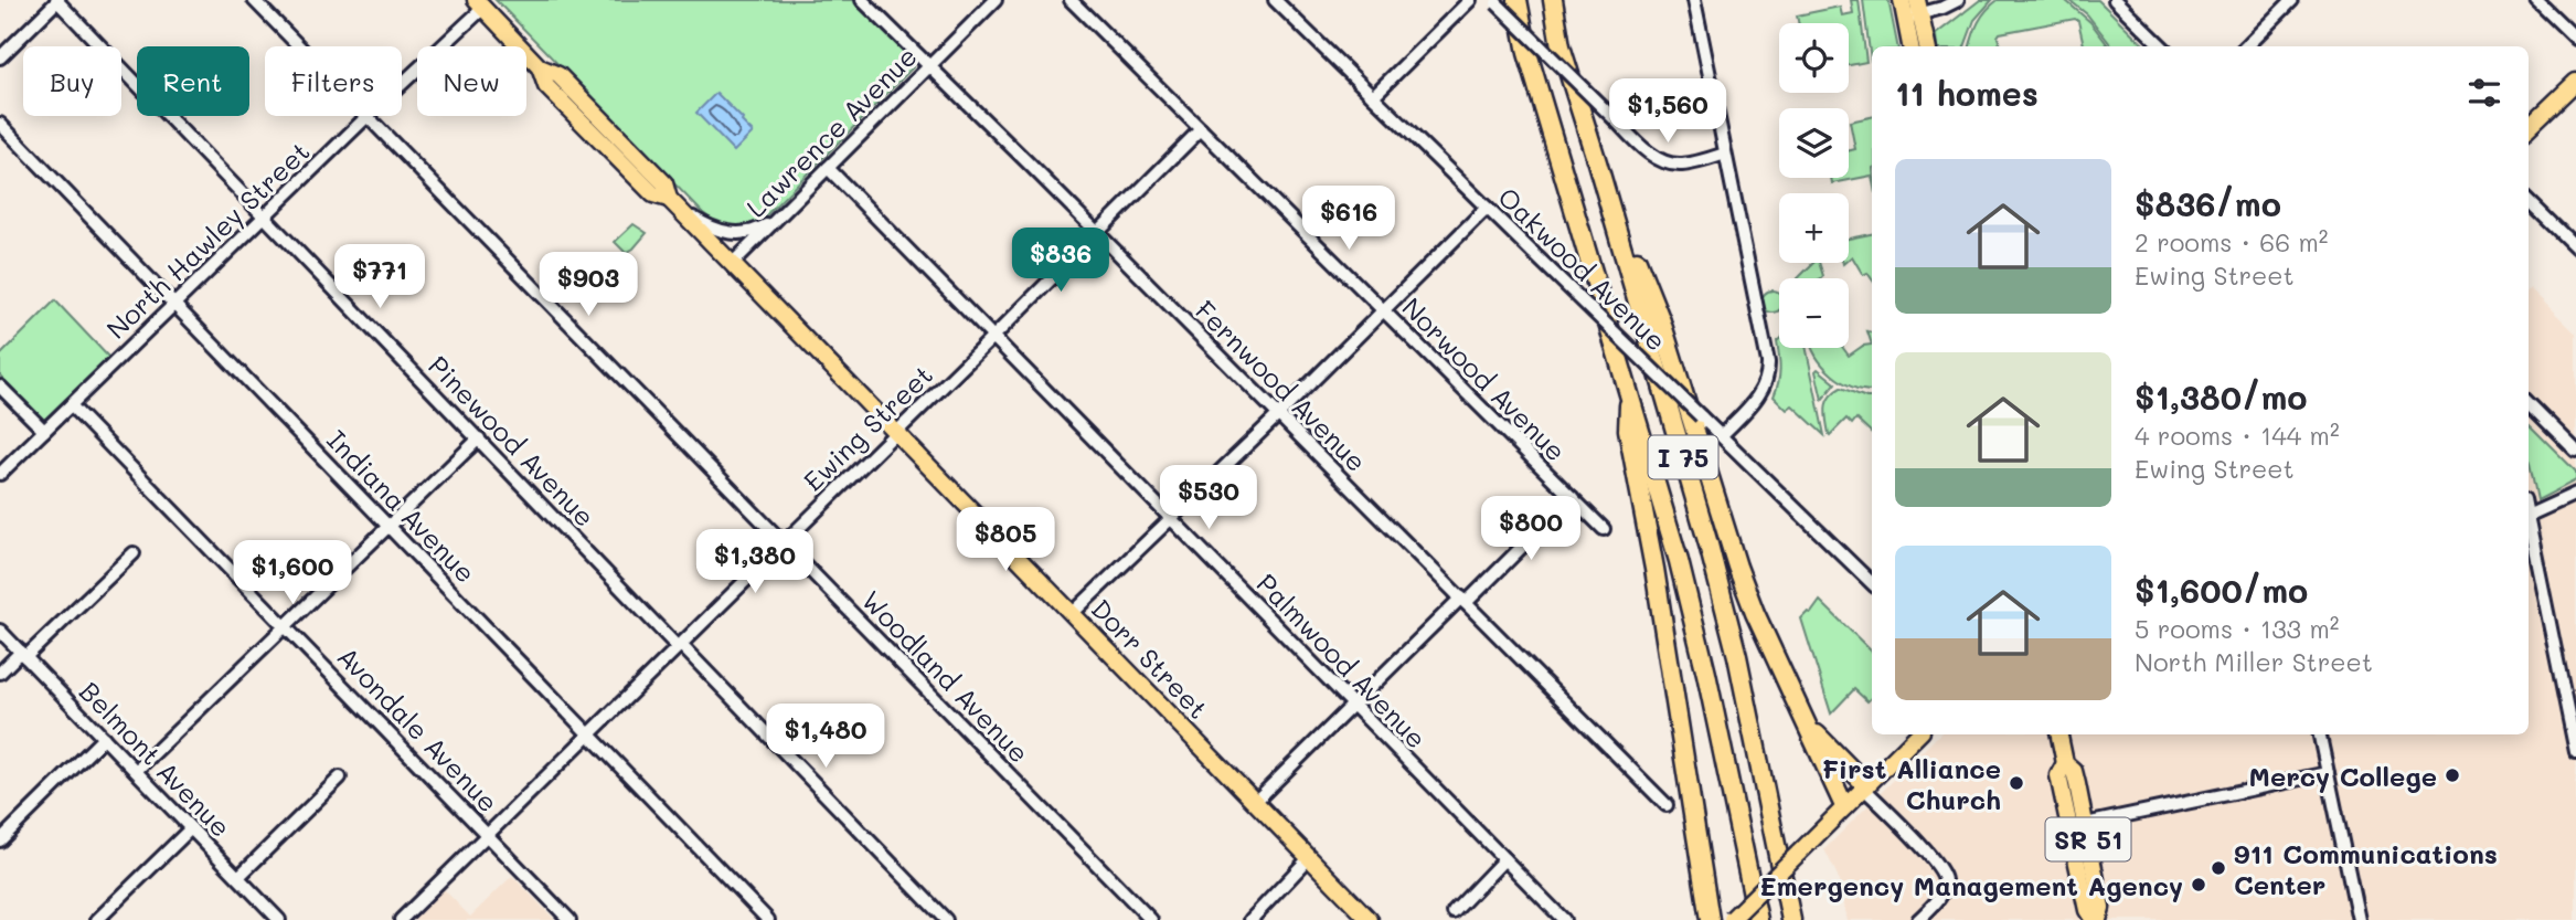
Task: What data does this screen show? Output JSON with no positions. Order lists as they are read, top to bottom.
{
  "streets": {
    "highway": ["I 75"],
    "main road": ["Dorr Street", "SR 51"],
    "street": [
      "Lawrence Avenue",
      "North Hawley Street",
      "Oakwood Avenue",
      "Norwood Avenue",
      "Fernwood Avenue",
      "Ewing Street",
      "Pinewood Avenue",
      "Indiana Avenue",
      "Palmwood Avenue",
      "Woodland Avenue",
      "Avondale Avenue",
      "Belmont Avenue"
    ]
  },
  "crossings": [
    ["Lawrence Avenue", "Fernwood Avenue"],
    ["Lawrence Avenue", "Dorr Street"],
    ["Lawrence Avenue", "Palmwood Avenue"],
    ["North Hawley Street", "Pinewood Avenue"],
    ["North Hawley Street", "Indiana Avenue"],
    ["North Hawley Street", "Dorr Street"],
    ["North Hawley Street", "Woodland Avenue"],
    ["North Hawley Street", "Avondale Avenue"],
    ["Norwood Avenue", "Ewing Street"],
    ["Fernwood Avenue", "Ewing Street"],
    ["Ewing Street", "Pinewood Avenue"],
    ["Ewing Street", "Indiana Avenue"],
    ["Ewing Street", "Dorr Street"],
    ["Ewing Street", "Palmwood Avenue"],
    ["Ewing Street", "Woodland Avenue"],
    ["Ewing Street", "Avondale Avenue"]
  ],
  "places": [
    "Mercy College",
    "First Alliance Church",
    "911 Communications Center",
    "Emergency Management Agency"
  ],
  "page": {
    "map_buttons": ["+", "−"],
    "chip": [
      "Buy",
      "Rent",
      "Filters",
      "New"
    ],
    "heading": "11 homes",
    "price": [
      "$1,560",
      "$616",
      "$836",
      "$771",
      "$903",
      "$530",
      "$800",
      "$805",
      "$1,380",
      "$1,600",
      "$1,480"
    ],
    "list": [
      {
        "name": "$836/mo",
        "note": "2 rooms · 66 m² · Ewing Street"
      },
      {
        "name": "$1,380/mo",
        "note": "4 rooms · 144 m² · Ewing Street"
      },
      {
        "name": "$1,600/mo",
        "note": "5 rooms · 133 m² · North Miller Street"
      }
    ]
  }
}
